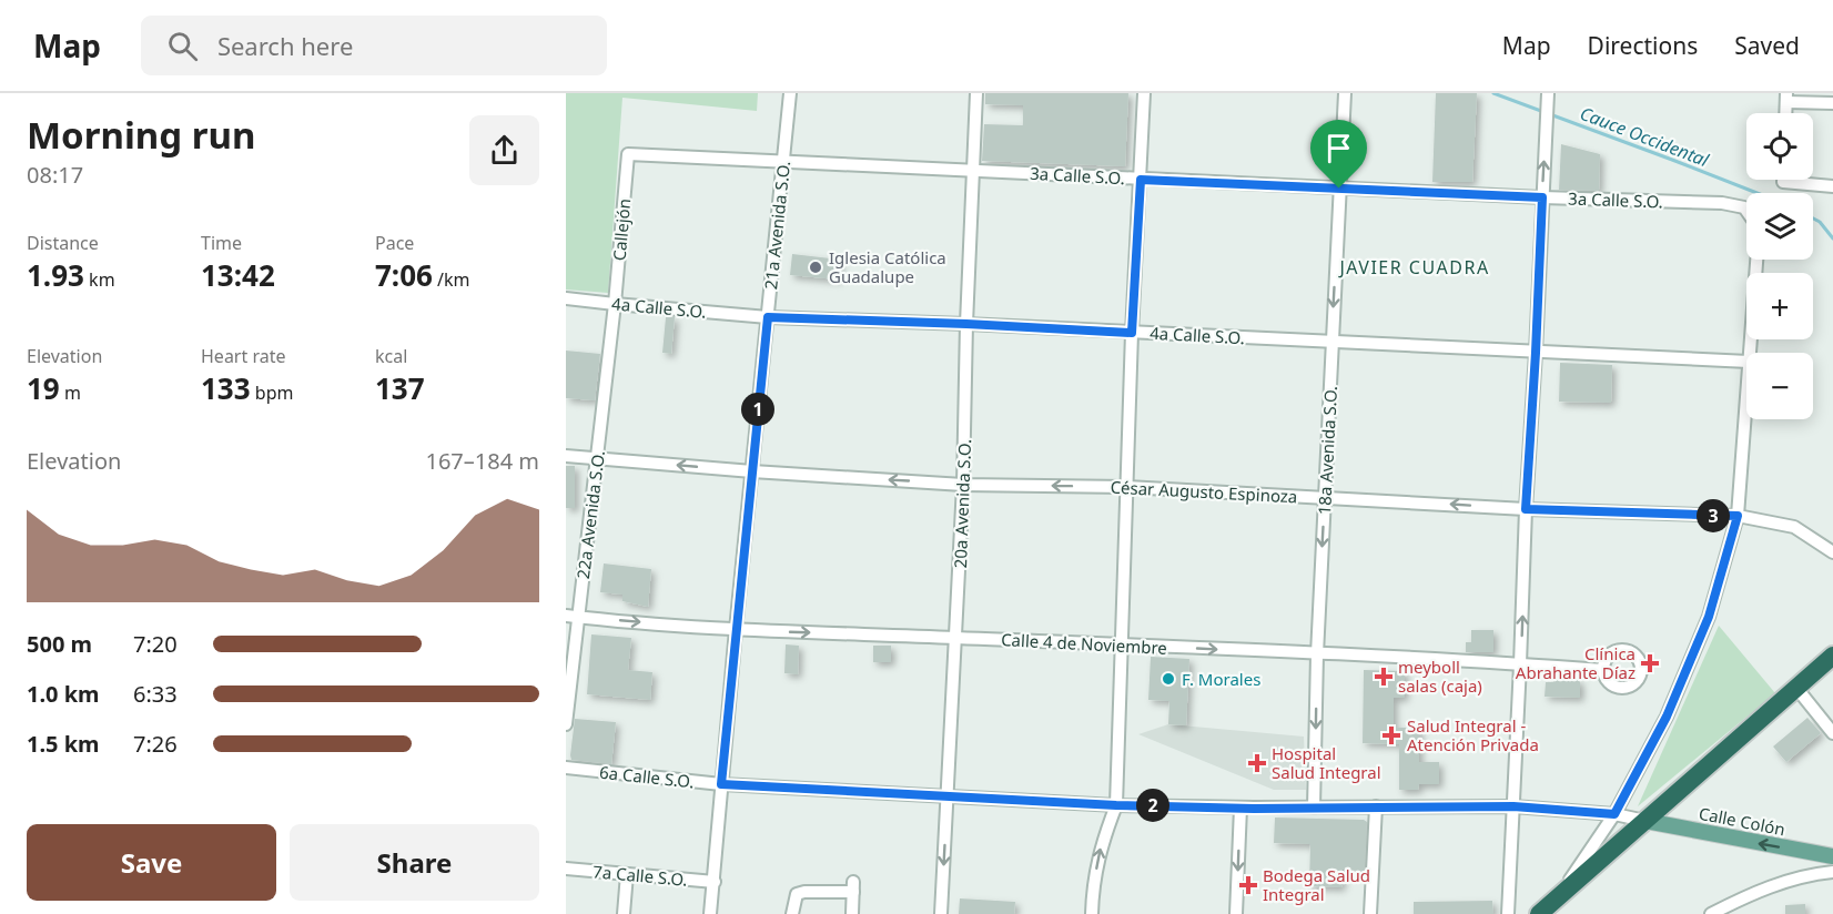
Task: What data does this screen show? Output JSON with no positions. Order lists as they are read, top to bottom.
{
  "streets": {
    "main road": ["Calle Colón"],
    "street": [
      "3a Calle S.O.",
      "21a Avenida S.O.",
      "Callejón",
      "4a Calle S.O.",
      "18a Avenida S.O.",
      "César Augusto Espinoza",
      "20a Avenida S.O.",
      "22a Avenida S.O.",
      "Calle 4 de Noviembre",
      "6a Calle S.O.",
      "7a Calle S.O."
    ]
  },
  "crossings": [
    ["3a Calle S.O.", "21a Avenida S.O."],
    ["3a Calle S.O.", "Callejón"],
    ["3a Calle S.O.", "18a Avenida S.O."],
    ["3a Calle S.O.", "20a Avenida S.O."],
    ["21a Avenida S.O.", "4a Calle S.O."],
    ["21a Avenida S.O.", "César Augusto Espinoza"],
    ["21a Avenida S.O.", "Calle 4 de Noviembre"],
    ["21a Avenida S.O.", "6a Calle S.O."],
    ["21a Avenida S.O.", "7a Calle S.O."],
    ["Callejón", "4a Calle S.O."],
    ["Callejón", "22a Avenida S.O."],
    ["4a Calle S.O.", "18a Avenida S.O."],
    ["4a Calle S.O.", "20a Avenida S.O."],
    ["4a Calle S.O.", "22a Avenida S.O."],
    ["18a Avenida S.O.", "César Augusto Espinoza"],
    ["18a Avenida S.O.", "Calle 4 de Noviembre"],
    ["18a Avenida S.O.", "6a Calle S.O."],
    ["César Augusto Espinoza", "20a Avenida S.O."],
    ["César Augusto Espinoza", "22a Avenida S.O."],
    ["20a Avenida S.O.", "Calle 4 de Noviembre"],
    ["20a Avenida S.O.", "6a Calle S.O."],
    ["22a Avenida S.O.", "Calle 4 de Noviembre"],
    ["6a Calle S.O.", "Calle Colón"]
  ],
  "one_way": [
    "18a Avenida S.O.",
    "César Augusto Espinoza",
    "Calle 4 de Noviembre",
    "Calle Colón"
  ],
  "districts": ["JAVIER CUADRA"],
  "water": ["Cauce Occidental"],
  "places": {
    "other": ["Iglesia Católica Guadalupe", "F. Morales"],
    "health": [
      "Clínica Abrahante Díaz",
      "meyboll salas (caja)",
      "Salud Integral - Atención Privada",
      "Hospital Salud Integral",
      "Bodega Salud Integral"
    ]
  },
  "page": {
    "header": "Map",
    "search": "Search here",
    "nav": ["Map", "Directions", "Saved"],
    "heading": ["Morning run", "08:17"],
    "map_buttons": ["+", "−"],
    "stats": [
      ["Distance", "1.93 km"],
      ["Time", "13:42"],
      ["Pace", "7:06 /km"],
      ["Elevation", "19 m"],
      ["Heart rate", "133 bpm"],
      ["kcal", "137"]
    ],
    "pins": ["1", "3", "2"],
    "chart": ["Elevation", "167–184 m"],
    "list": [
      {
        "name": "500 m",
        "note": "7:20"
      },
      {
        "name": "1.0 km",
        "note": "6:33"
      },
      {
        "name": "1.5 km",
        "note": "7:26"
      }
    ],
    "buttons": ["Save", "Share"]
  }
}
